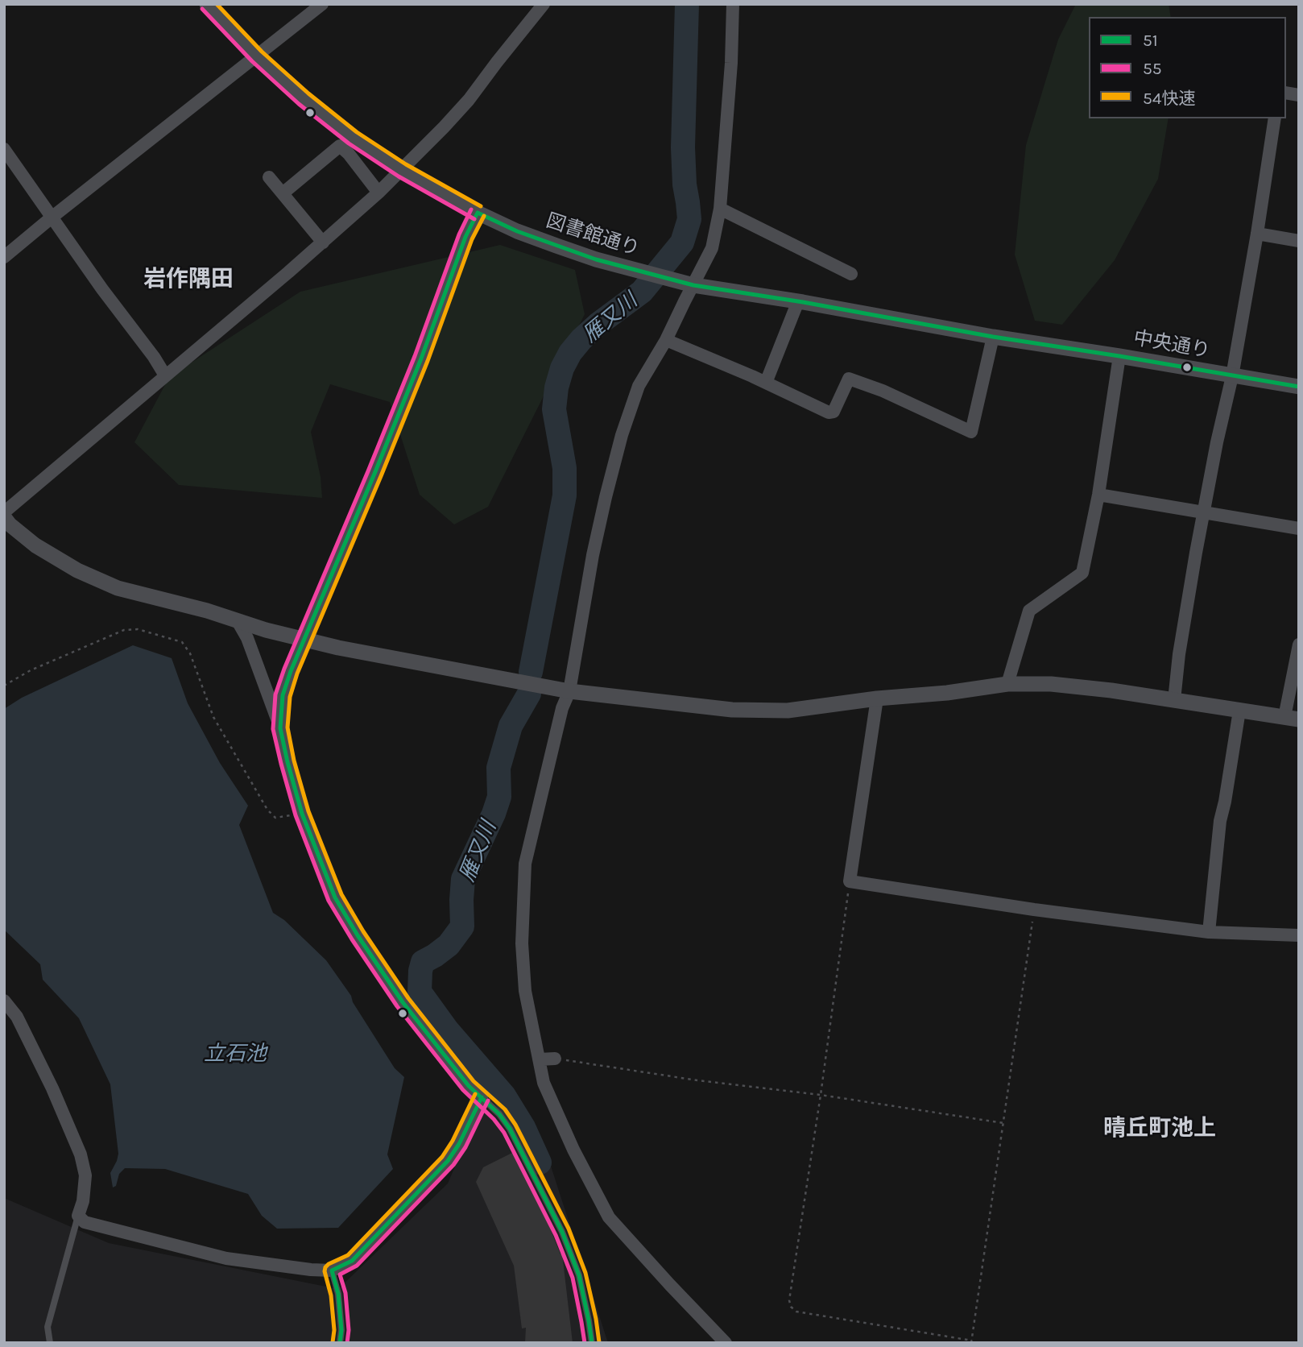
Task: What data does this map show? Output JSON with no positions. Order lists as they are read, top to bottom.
{
  "streets": {
    "street": ["図書館通り", "中央通り"]
  },
  "crossings": [
    ["図書館通り", "中央通り"]
  ],
  "districts": ["岩作隅田", "晴丘町池上"],
  "water": ["雁又川", "立石池"],
  "lines": ["transit line 54快速", "transit line 55", "transit line 51"],
  "legend": ["51", "55", "54快速"]
}
